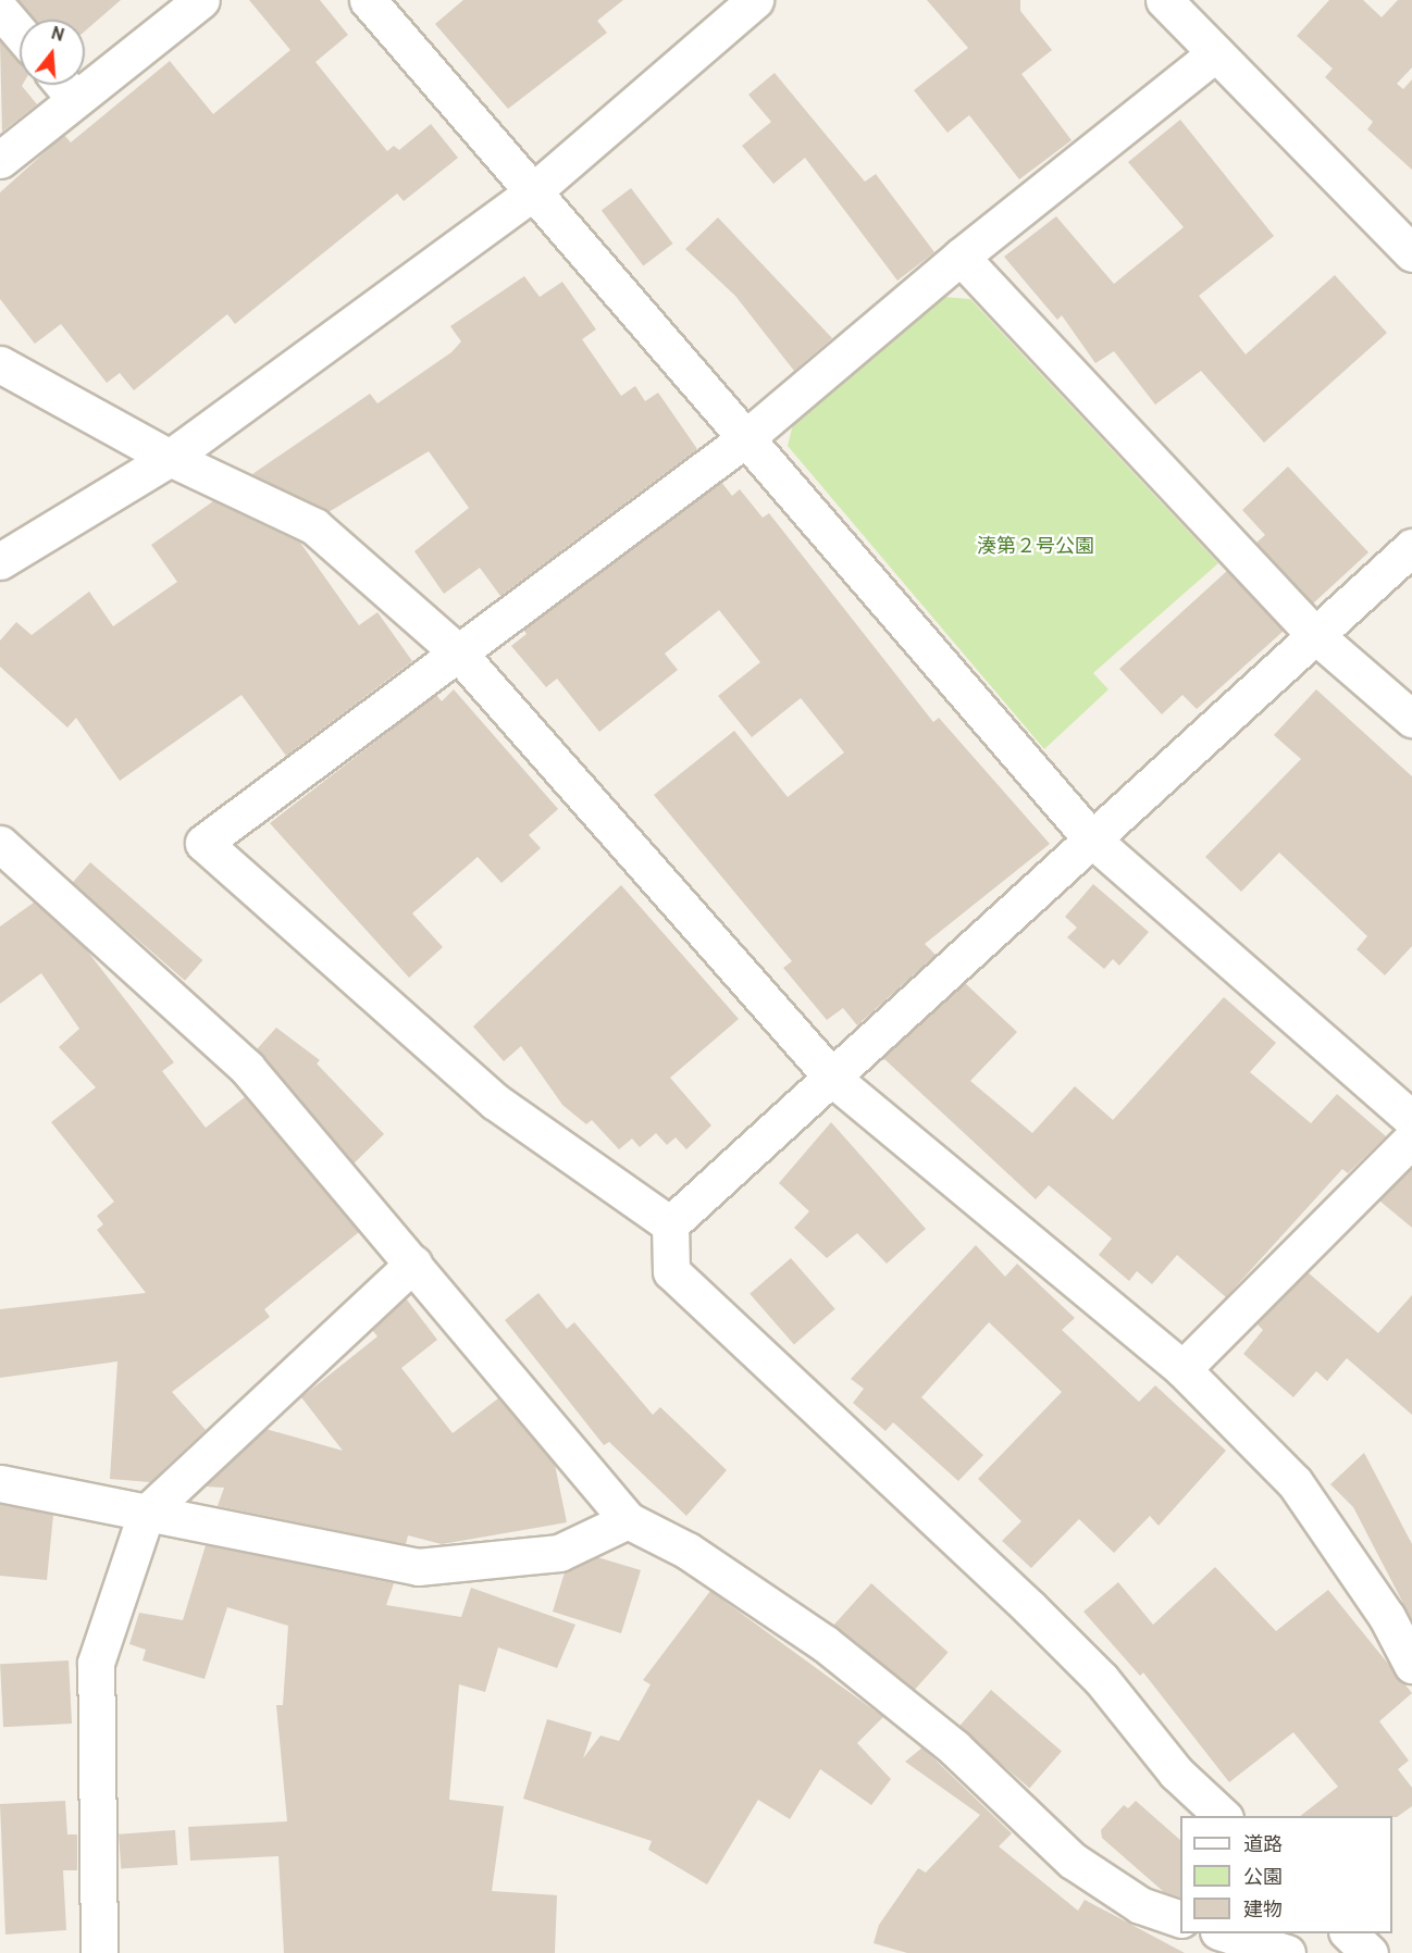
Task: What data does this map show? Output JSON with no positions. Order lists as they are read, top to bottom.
{
  "parks": ["湊第２号公園"],
  "legend": ["道路", "公園", "建物"],
  "north": "top"
}
